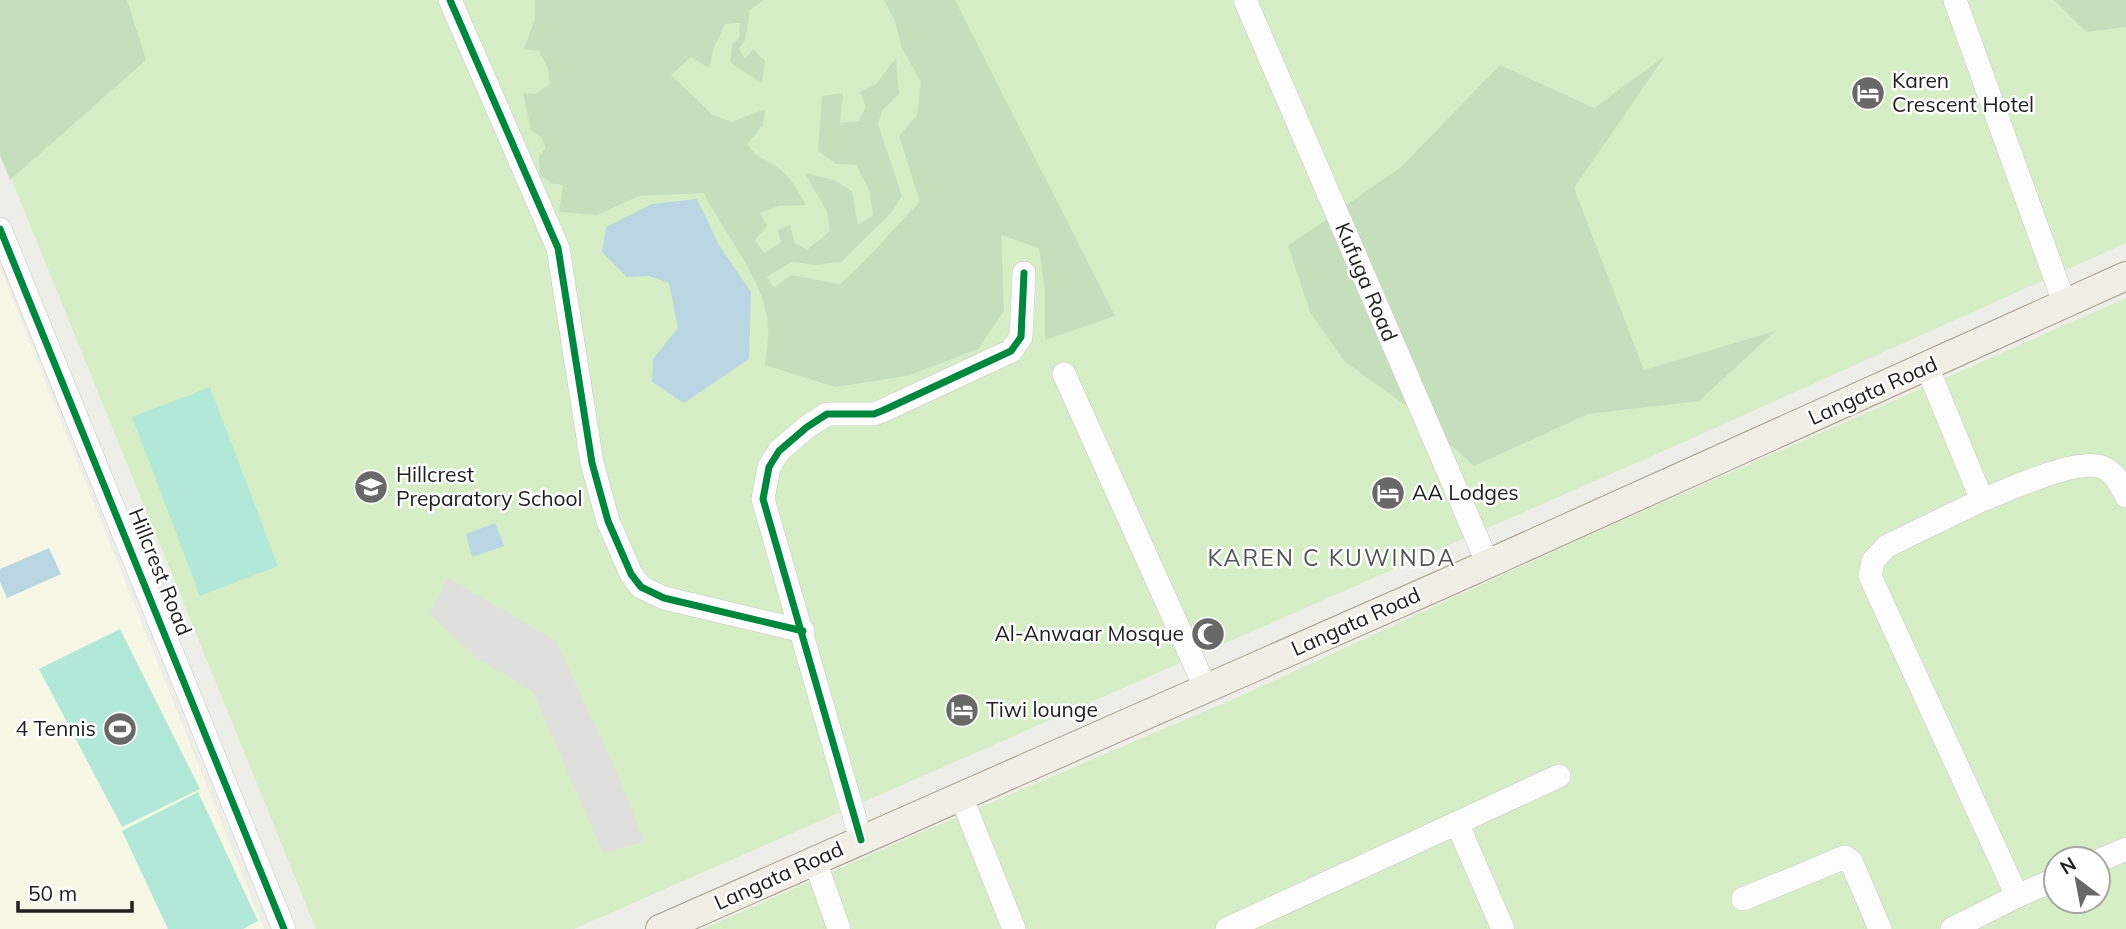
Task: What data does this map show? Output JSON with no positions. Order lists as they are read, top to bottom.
{
  "streets": {
    "main road": ["Langata Road"],
    "street": ["Kufuga Road", "Hillcrest Road"]
  },
  "crossings": [
    ["Kufuga Road", "Langata Road"]
  ],
  "districts": ["KAREN C KUWINDA"],
  "places": {
    "hotel": ["Karen Crescent Hotel", "AA Lodges", "Tiwi lounge"],
    "school or university": ["Hillcrest Preparatory School"],
    "mosque": ["Al-Anwaar Mosque"],
    "sports": ["4 Tennis"]
  },
  "scale_bar": "50 m",
  "north": "top left"
}
